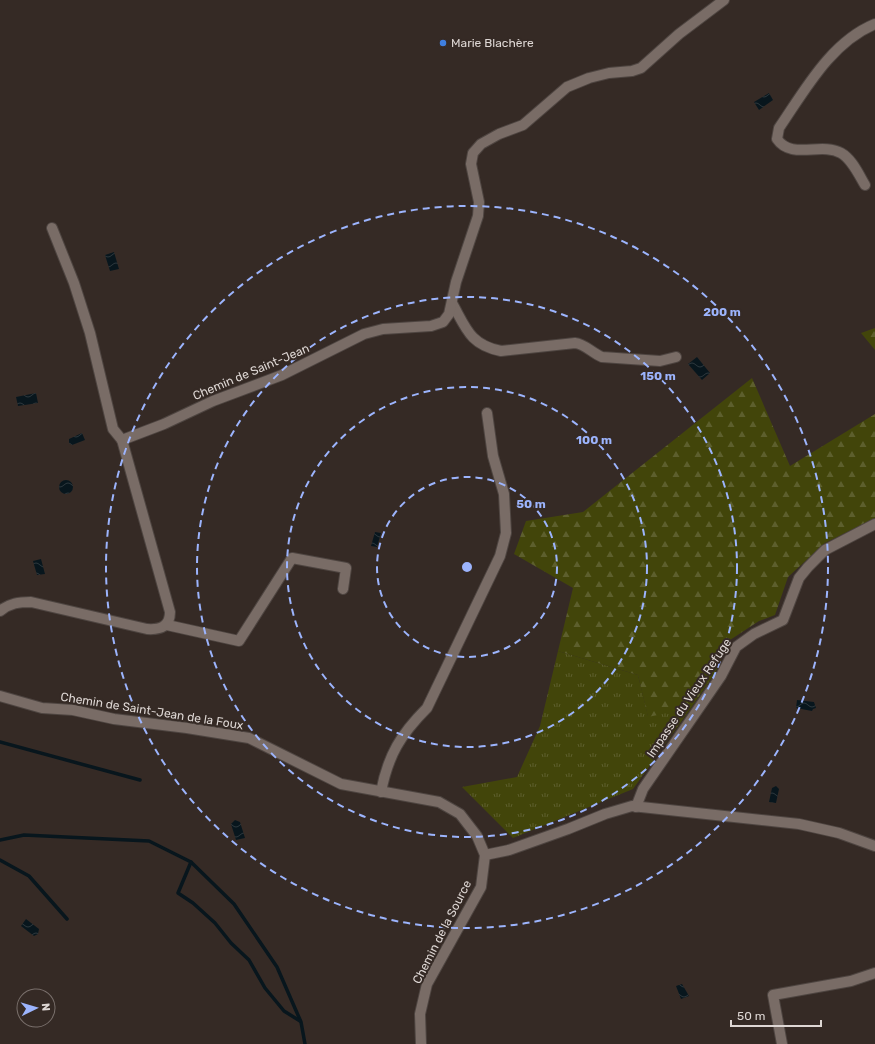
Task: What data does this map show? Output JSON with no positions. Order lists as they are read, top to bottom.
{
  "streets": {
    "street": [
      "Chemin de Saint-Jean",
      "Impasse du Vieux Refuge",
      "Chemin de Saint-Jean de la Foux",
      "Chemin de la Source"
    ]
  },
  "crossings": [
    ["Chemin de Saint-Jean de la Foux", "Chemin de la Source"]
  ],
  "places": ["Marie Blachère"],
  "scale_bar": "50 m",
  "north": "right",
  "rings": [
    "200 m",
    "150 m",
    "100 m",
    "50 m"
  ]
}
